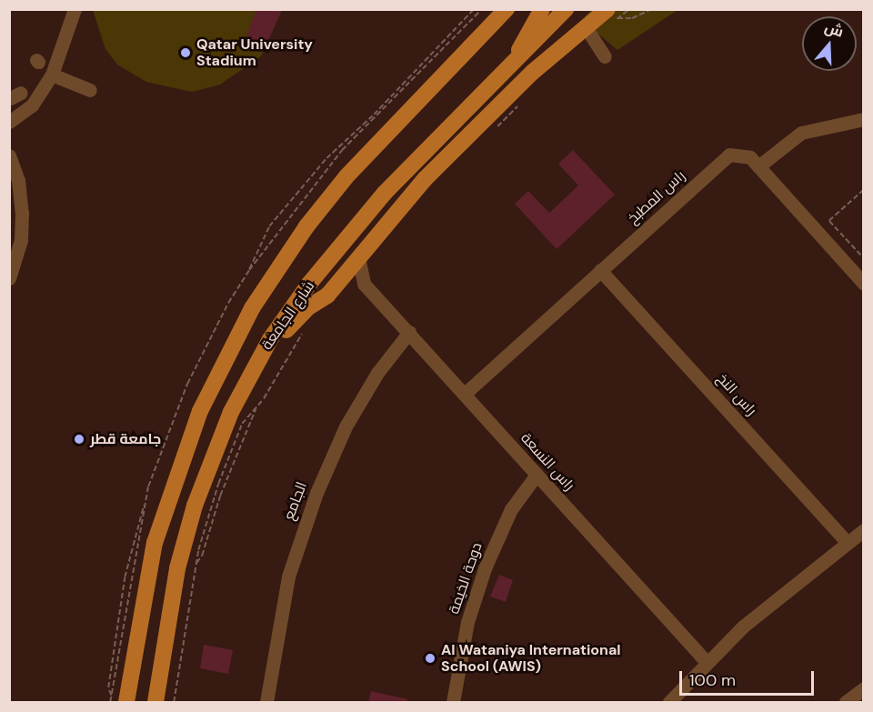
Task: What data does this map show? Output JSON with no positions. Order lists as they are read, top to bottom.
{
  "streets": {
    "main road": ["شارع الجامعة"],
    "street": [
      "راس المطبخ",
      "راس النخ",
      "راس النسعة",
      "الجامع",
      "دوحة الخيمة"
    ]
  },
  "crossings": [
    ["راس المطبخ", "راس النخ"],
    ["راس المطبخ", "راس النسعة"],
    ["راس النسعة", "الجامع"],
    ["راس النسعة", "دوحة الخيمة"]
  ],
  "places": ["Qatar University Stadium", "جامعة قطر", "Al Wataniya International School (AWIS)"],
  "scale_bar": "100 m",
  "north": "top"
}
